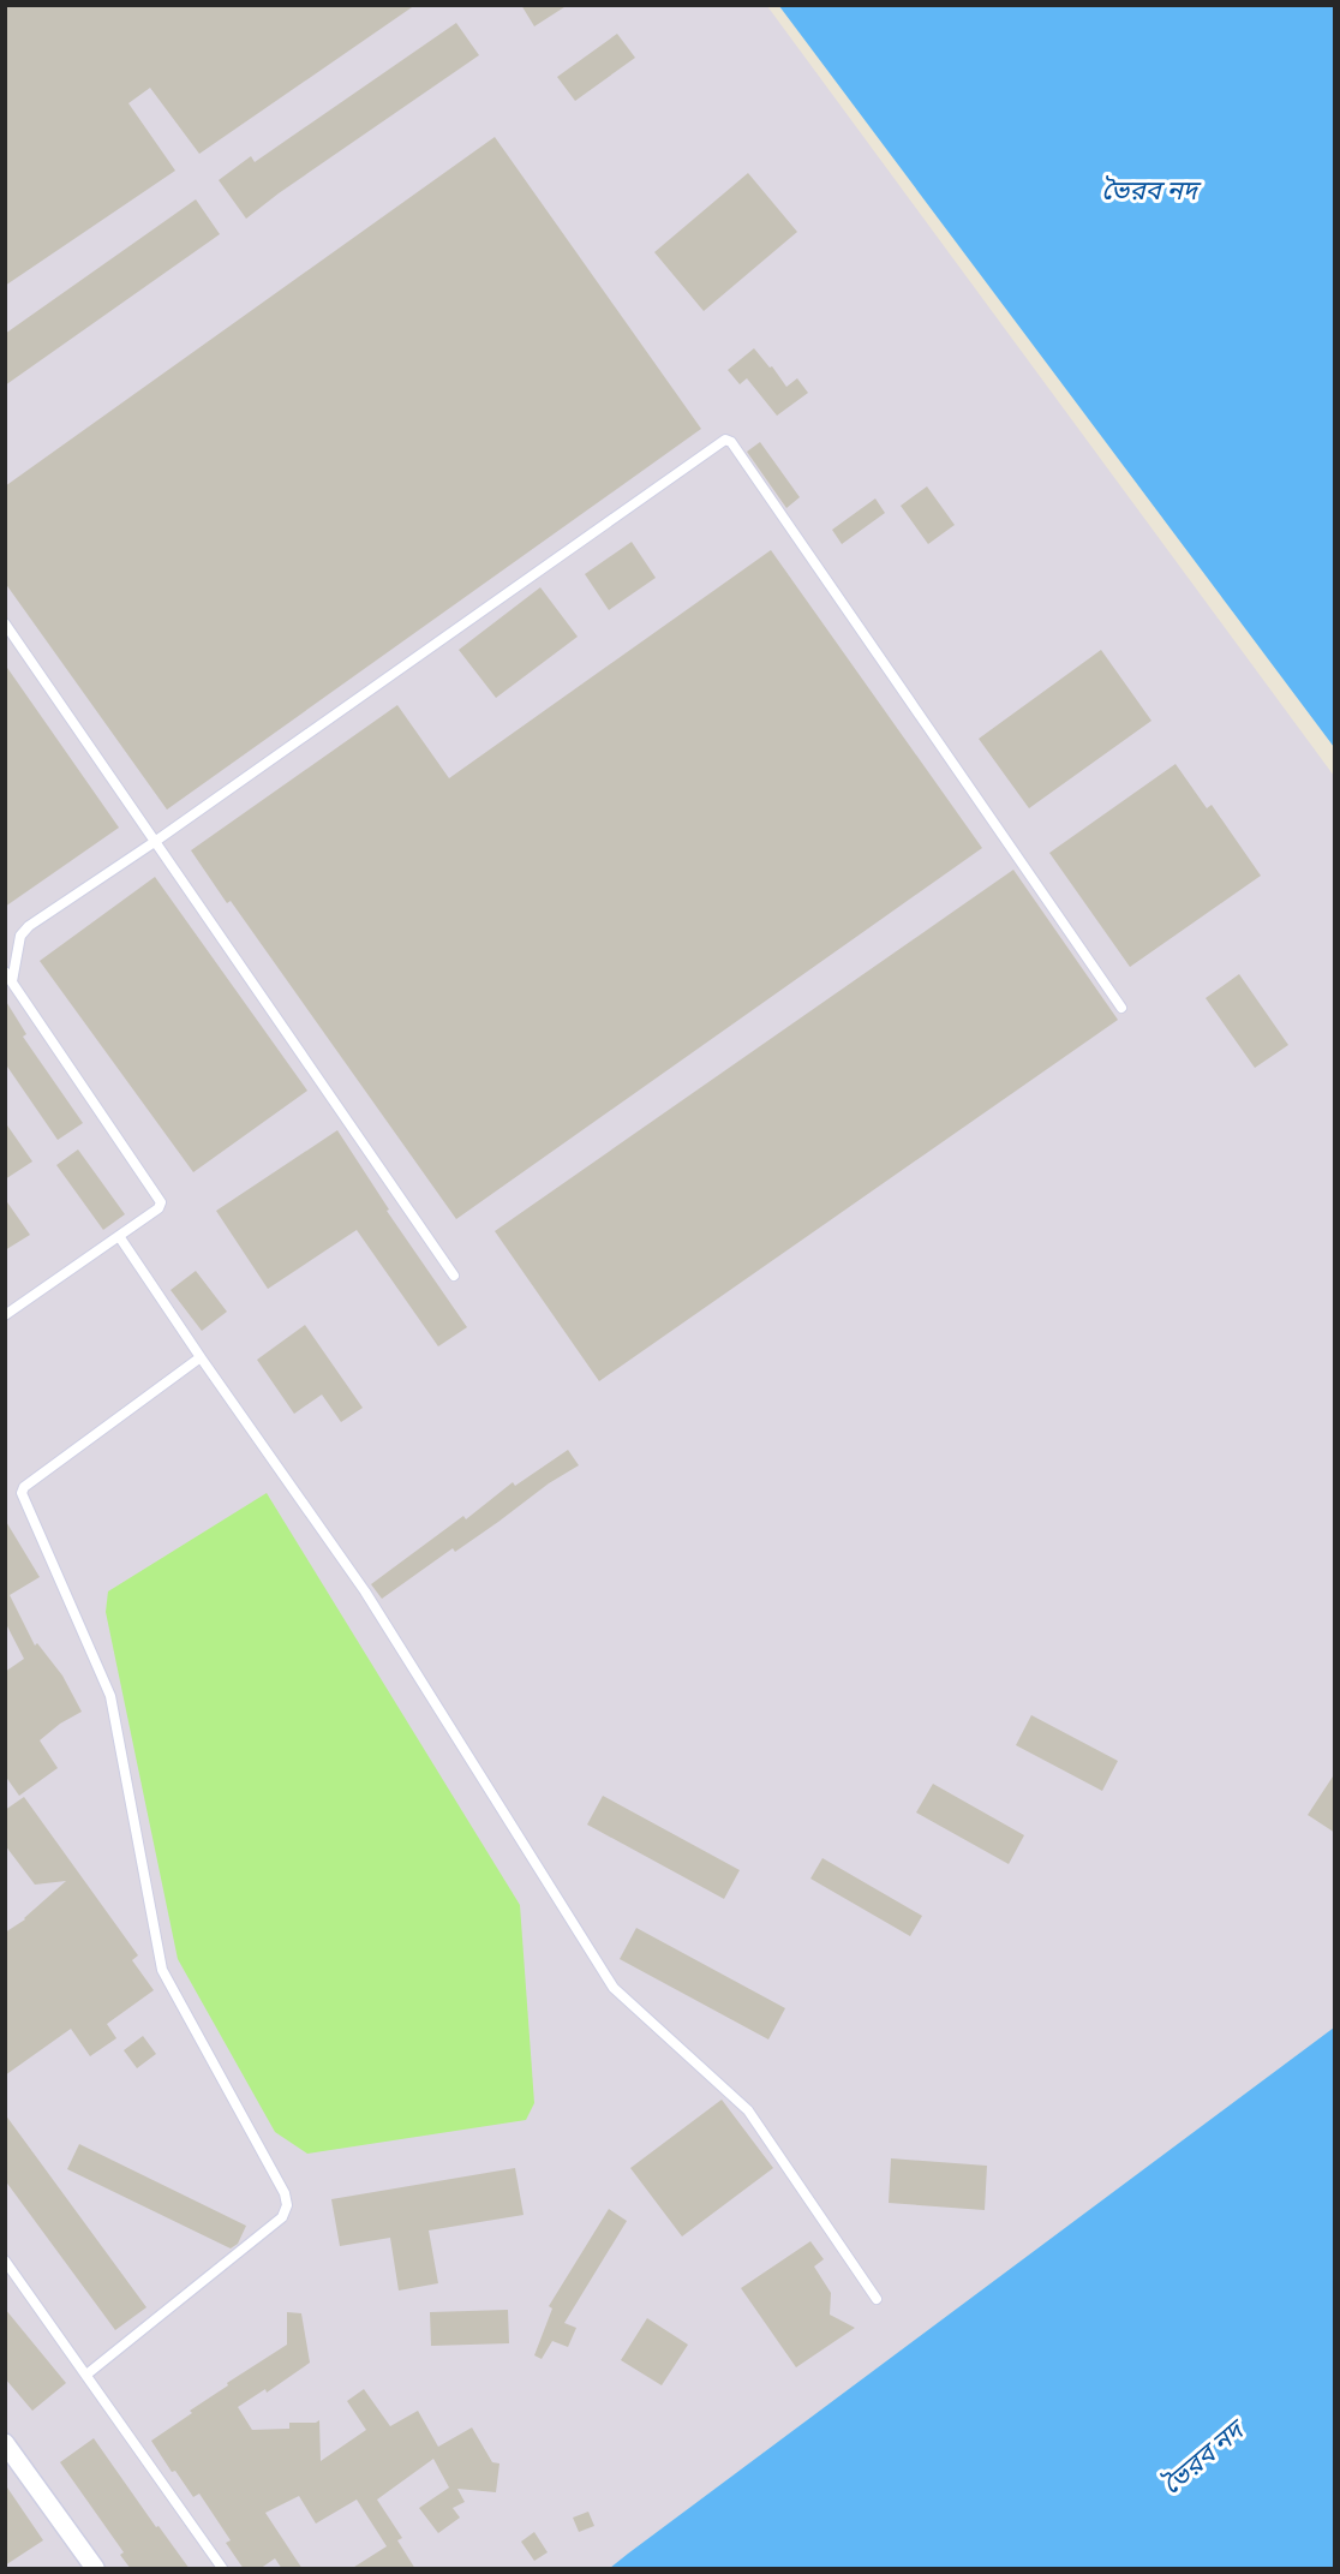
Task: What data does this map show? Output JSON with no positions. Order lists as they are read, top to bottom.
{
  "water": ["ভৈরব নদ"]
}
